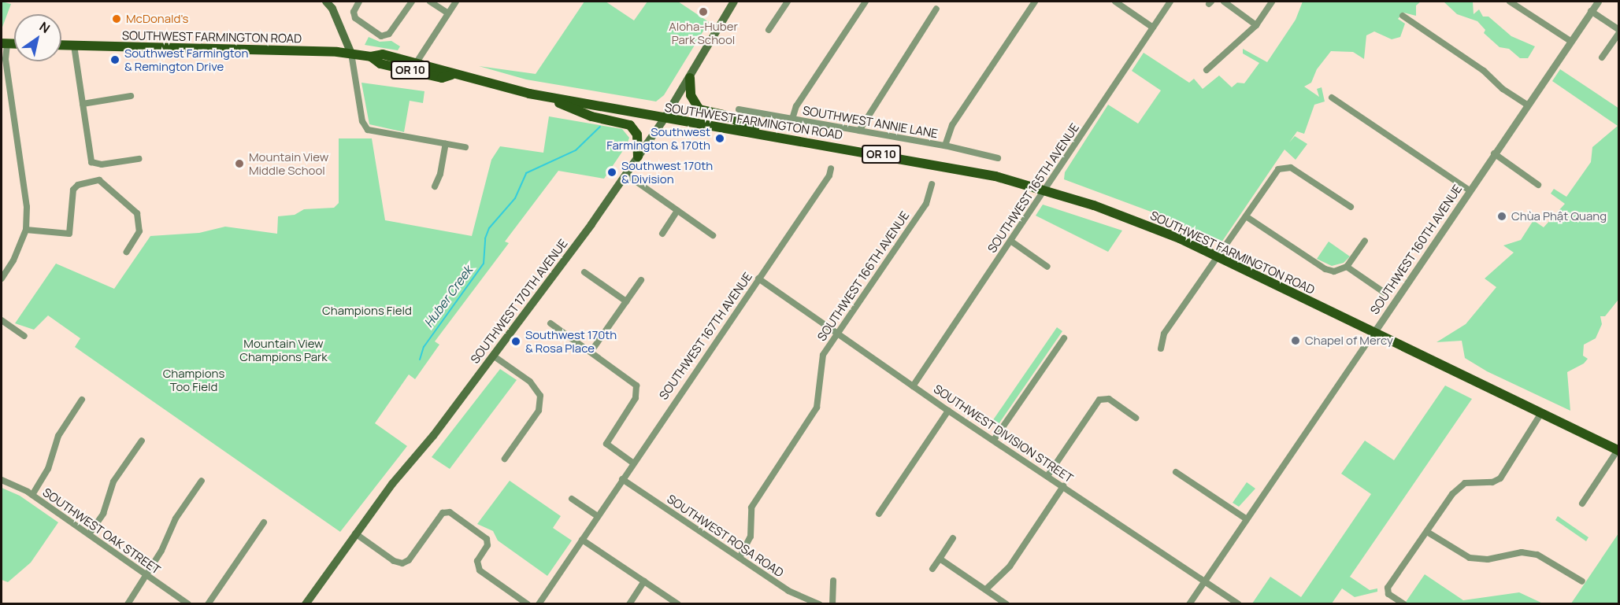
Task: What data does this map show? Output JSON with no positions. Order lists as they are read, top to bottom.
{
  "streets": {
    "main road": ["SOUTHWEST FARMINGTON ROAD", "OR 10", "SOUTHWEST 170TH AVENUE"],
    "street": [
      "SOUTHWEST ANNIE LANE",
      "SOUTHWEST 165TH AVENUE",
      "SOUTHWEST 160TH AVENUE",
      "SOUTHWEST 166TH AVENUE",
      "SOUTHWEST 167TH AVENUE",
      "SOUTHWEST DIVISION STREET",
      "SOUTHWEST OAK STREET",
      "SOUTHWEST ROSA ROAD"
    ]
  },
  "crossings": [
    ["SOUTHWEST FARMINGTON ROAD", "SOUTHWEST 165TH AVENUE"],
    ["SOUTHWEST FARMINGTON ROAD", "SOUTHWEST 160TH AVENUE"],
    ["SOUTHWEST FARMINGTON ROAD", "SOUTHWEST 170TH AVENUE"],
    ["SOUTHWEST 165TH AVENUE", "SOUTHWEST DIVISION STREET"],
    ["SOUTHWEST 160TH AVENUE", "SOUTHWEST DIVISION STREET"],
    ["SOUTHWEST 166TH AVENUE", "SOUTHWEST DIVISION STREET"],
    ["SOUTHWEST 166TH AVENUE", "SOUTHWEST ROSA ROAD"],
    ["SOUTHWEST 167TH AVENUE", "SOUTHWEST DIVISION STREET"],
    ["SOUTHWEST 167TH AVENUE", "SOUTHWEST ROSA ROAD"]
  ],
  "water": ["Huber Creek"],
  "parks": ["Champions Field", "Mountain View Champions Park", "Champions Too Field"],
  "places": [
    "Aloha-Huber Park School",
    "McDonald's",
    "Southwest Farmington & Remington Drive",
    "Southwest Farmington & 170th",
    "Mountain View Middle School",
    "Southwest 170th & Division",
    "Chùa Phật Quang",
    "Chapel of Mercy",
    "Southwest 170th & Rosa Place"
  ],
  "north": "top right"
}
